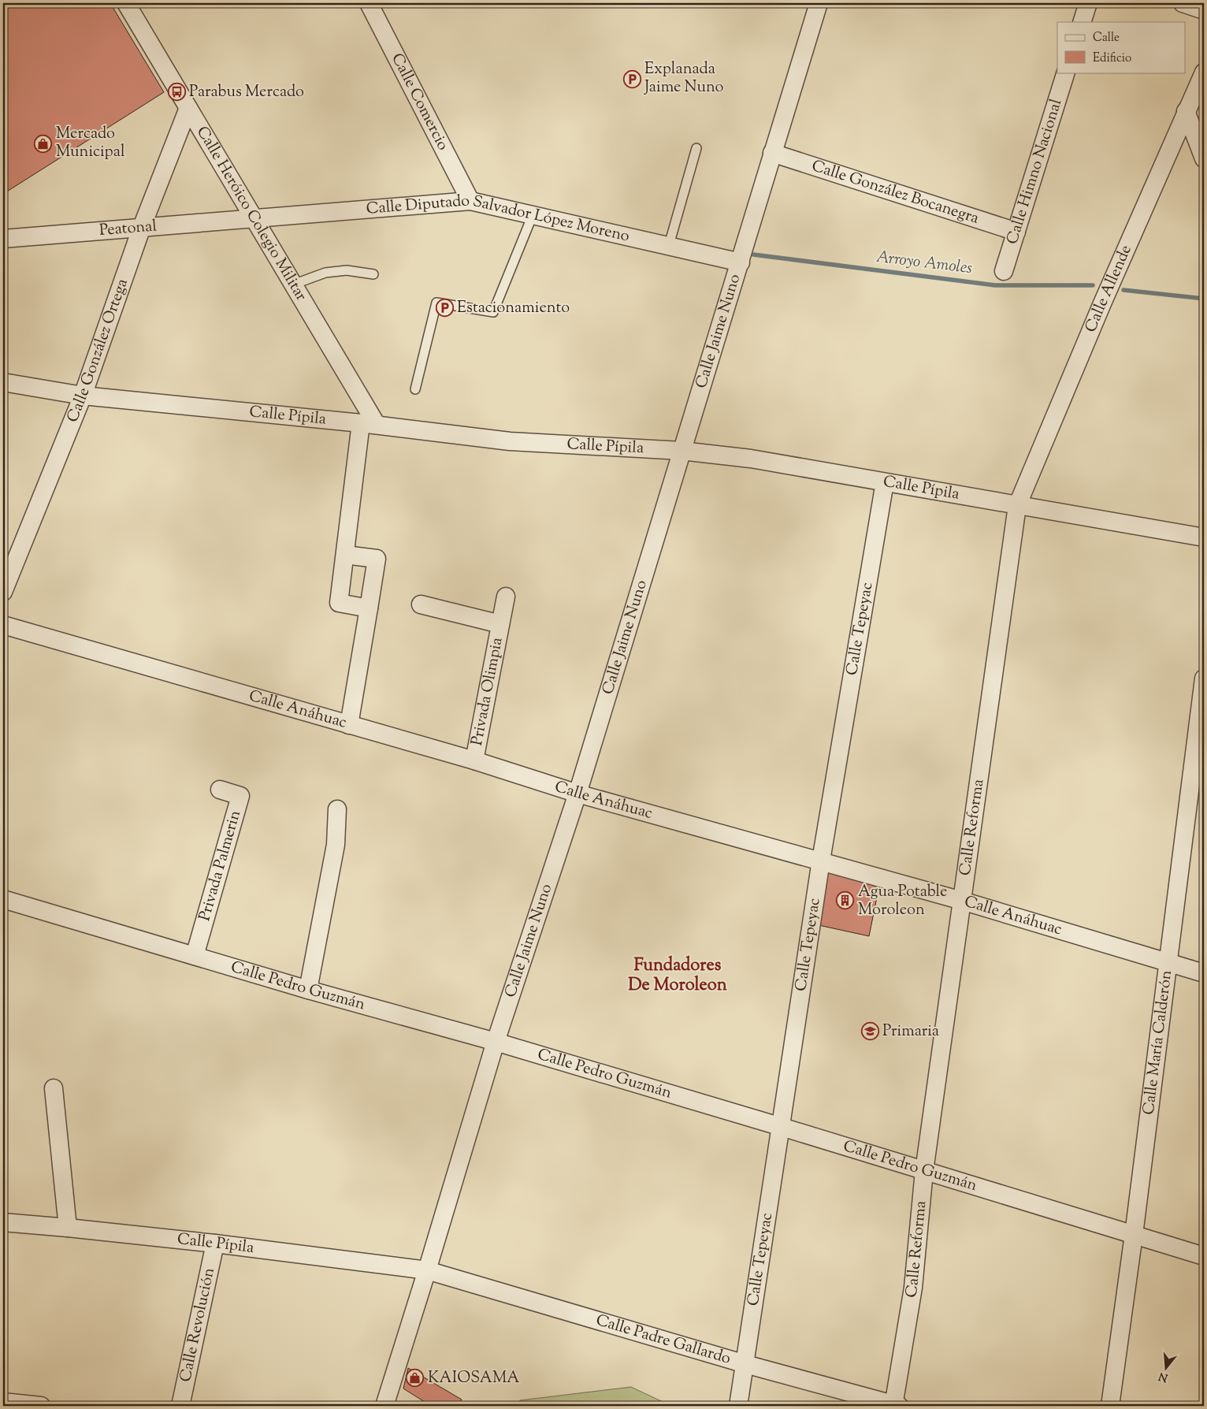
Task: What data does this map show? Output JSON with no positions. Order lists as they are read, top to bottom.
{
  "streets": {
    "street": [
      "Calle Comercio",
      "Calle Himno Nacional",
      "Calle González Bocanegra",
      "Calle Heróico Colegio Militar",
      "Calle Diputado Salvador López Moreno",
      "Peatonal",
      "Calle Allende",
      "Calle Jaime Nuno",
      "Calle González Ortega",
      "Calle Pípila",
      "Calle Tepeyac",
      "Privada Olimpia",
      "Calle Anáhuac",
      "Calle Reforma",
      "Privada Palmerin",
      "Calle Pedro Guzmán",
      "Calle María Calderón",
      "Calle Revolución",
      "Calle Padre Gallardo"
    ]
  },
  "crossings": [
    ["Calle Comercio", "Calle Diputado Salvador López Moreno"],
    ["Calle Himno Nacional", "Calle González Bocanegra"],
    ["Calle González Bocanegra", "Calle Jaime Nuno"],
    ["Calle Heróico Colegio Militar", "Calle Diputado Salvador López Moreno"],
    ["Calle Heróico Colegio Militar", "Peatonal"],
    ["Calle Heróico Colegio Militar", "Calle González Ortega"],
    ["Calle Heróico Colegio Militar", "Calle Pípila"],
    ["Calle Diputado Salvador López Moreno", "Peatonal"],
    ["Calle Diputado Salvador López Moreno", "Calle Jaime Nuno"],
    ["Peatonal", "Calle González Ortega"],
    ["Calle Allende", "Calle Pípila"],
    ["Calle Allende", "Calle Reforma"],
    ["Calle Jaime Nuno", "Calle Pípila"],
    ["Calle Jaime Nuno", "Calle Anáhuac"],
    ["Calle Jaime Nuno", "Calle Pedro Guzmán"],
    ["Calle Jaime Nuno", "Calle Padre Gallardo"],
    ["Calle González Ortega", "Calle Pípila"],
    ["Calle Pípila", "Calle Tepeyac"],
    ["Calle Pípila", "Calle Reforma"],
    ["Calle Pípila", "Calle Revolución"],
    ["Calle Pípila", "Calle Padre Gallardo"],
    ["Calle Tepeyac", "Calle Anáhuac"],
    ["Calle Tepeyac", "Calle Pedro Guzmán"],
    ["Calle Tepeyac", "Calle Padre Gallardo"],
    ["Privada Olimpia", "Calle Anáhuac"],
    ["Calle Anáhuac", "Calle Reforma"],
    ["Calle Anáhuac", "Calle María Calderón"],
    ["Calle Reforma", "Calle Pedro Guzmán"],
    ["Calle Reforma", "Calle Padre Gallardo"],
    ["Privada Palmerin", "Calle Pedro Guzmán"],
    ["Calle Pedro Guzmán", "Calle María Calderón"]
  ],
  "districts": ["Fundadores De Moroleon"],
  "water": ["Arroyo Amoles"],
  "places": {
    "parking": ["Explanada Jaime Nuno", "Estacionamiento"],
    "bus stop": ["Parabus Mercado"],
    "shop": ["Mercado Municipal", "KAIOSAMA"],
    "building": ["Agua Potable Moroleon"],
    "school or university": ["Primaria"]
  },
  "legend": ["Calle", "Edificio"],
  "north": "bottom"
}
